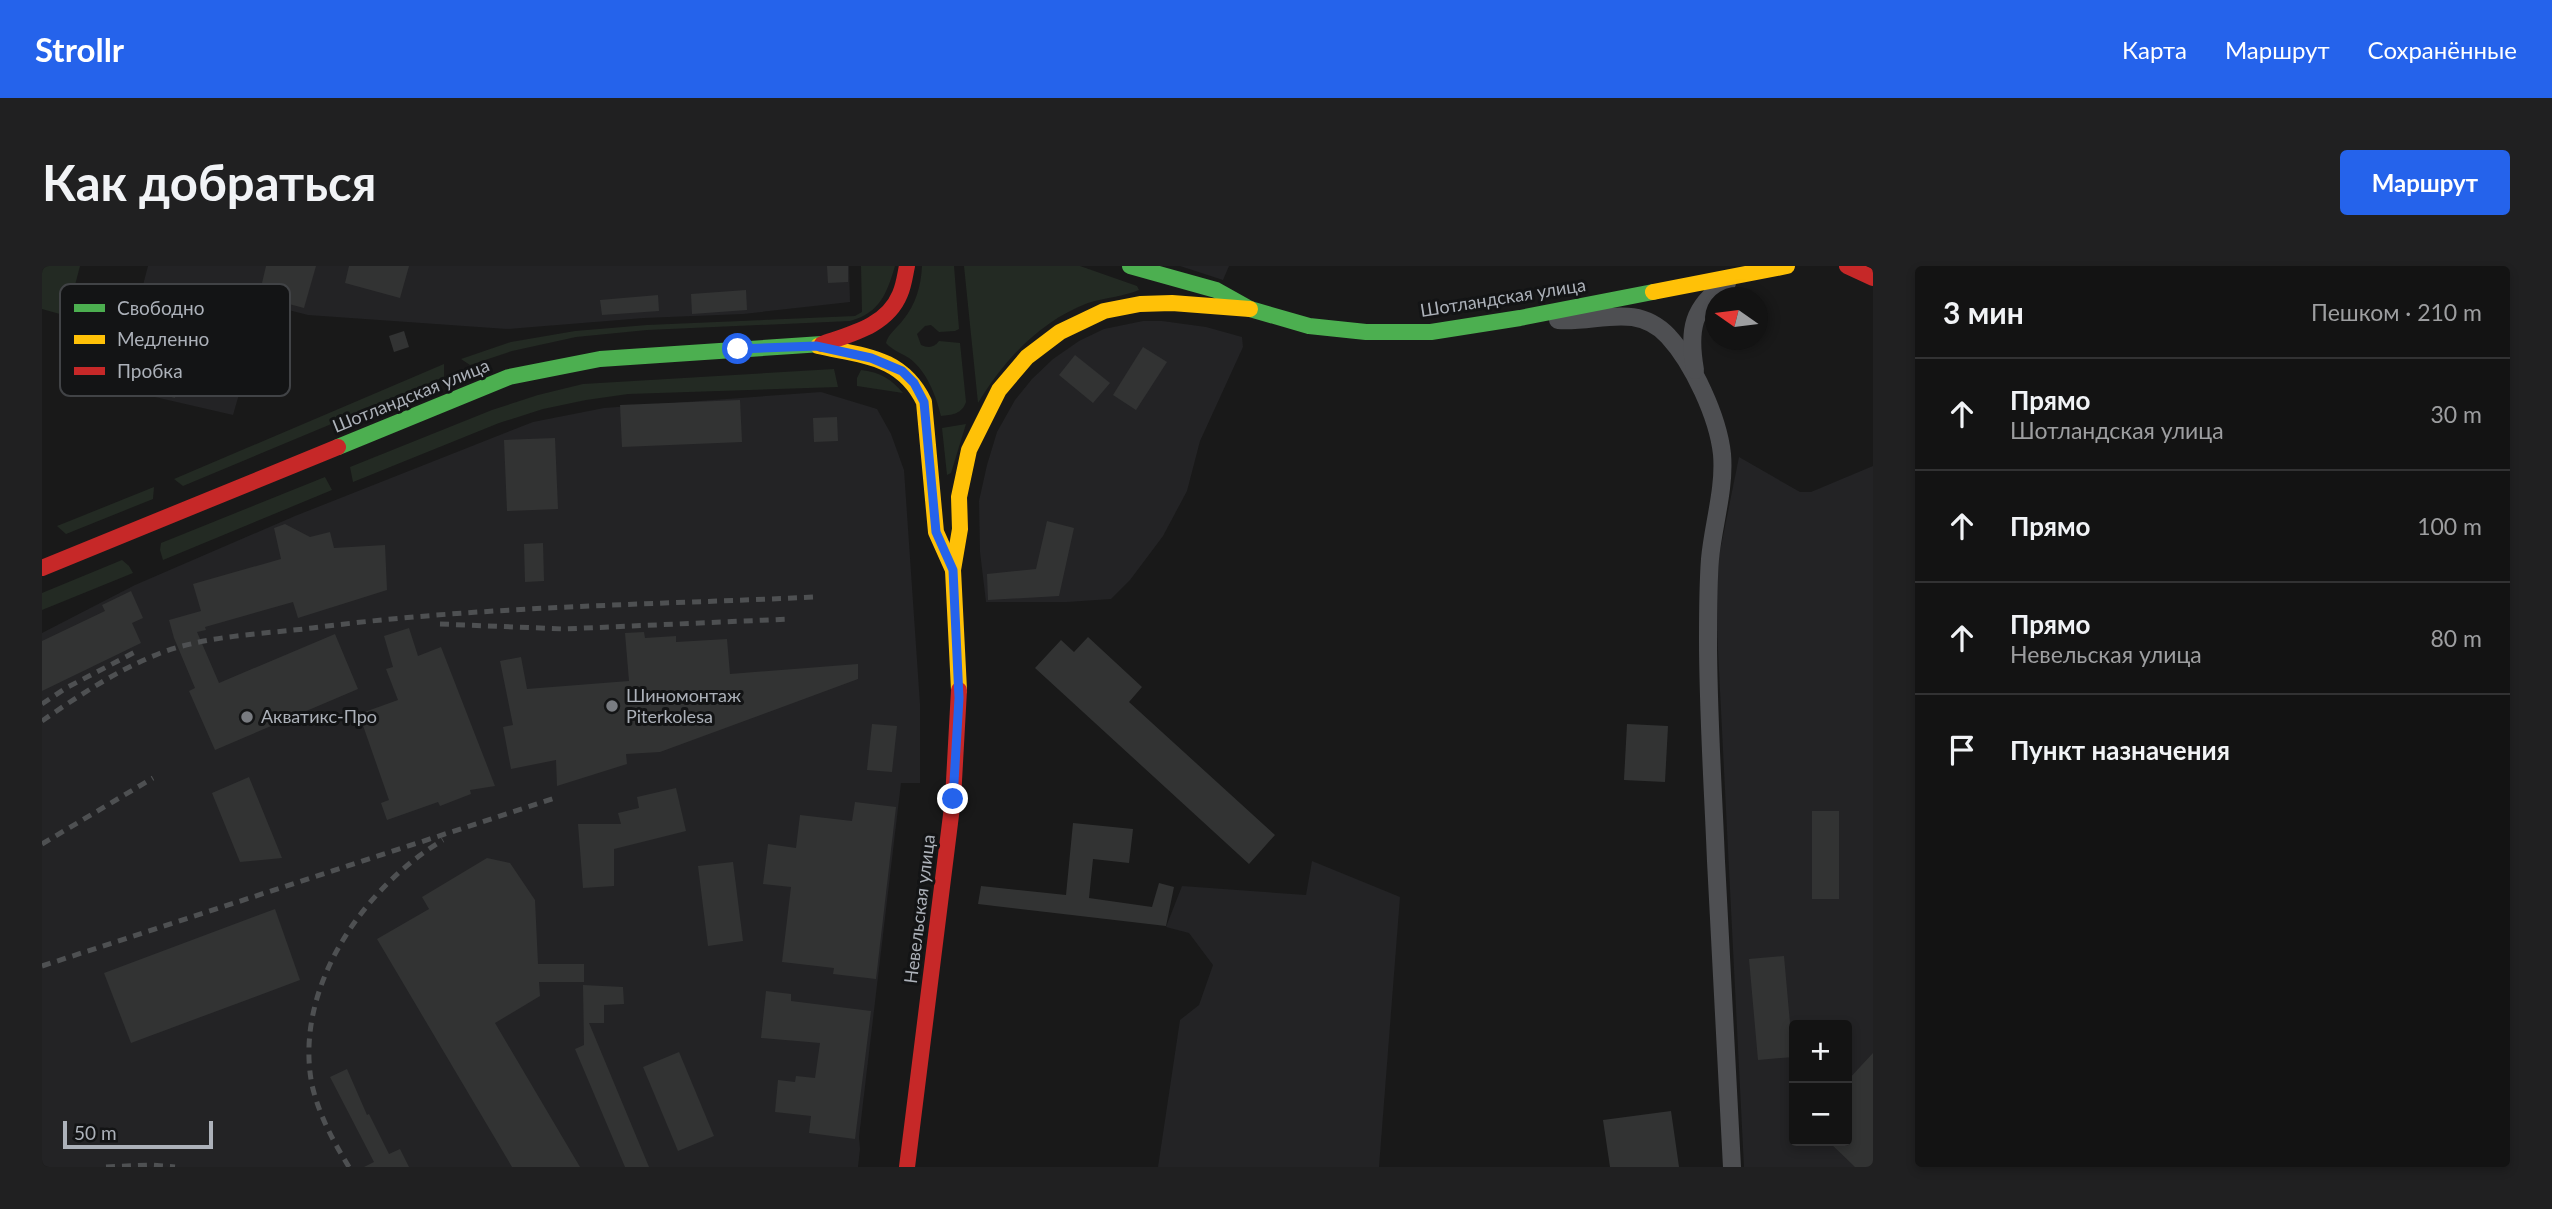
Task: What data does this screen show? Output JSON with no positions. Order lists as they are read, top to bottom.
{
  "streets": {
    "street": ["Шотландская улица", "Невельская улица"]
  },
  "places": ["Шиномонтаж Piterkolesa", "Акватикс-Про"],
  "legend": ["Свободно", "Медленно", "Пробка"],
  "scale_bar": "50 m",
  "north": "left",
  "page": {
    "header": "Strollr",
    "nav": ["Карта", "Маршрут", "Сохранённые"],
    "buttons": "Маршрут",
    "title": "Как добраться",
    "heading": ["3 мин", "Пешком · 210 m"],
    "list": [
      ["Прямо", "Шотландская улица", "30 m"],
      ["Прямо", "100 m"],
      ["Прямо", "Невельская улица", "80 m"],
      "Пункт назначения"
    ],
    "map_buttons": ["+", "−"],
    "scale": "50 m"
  }
}
